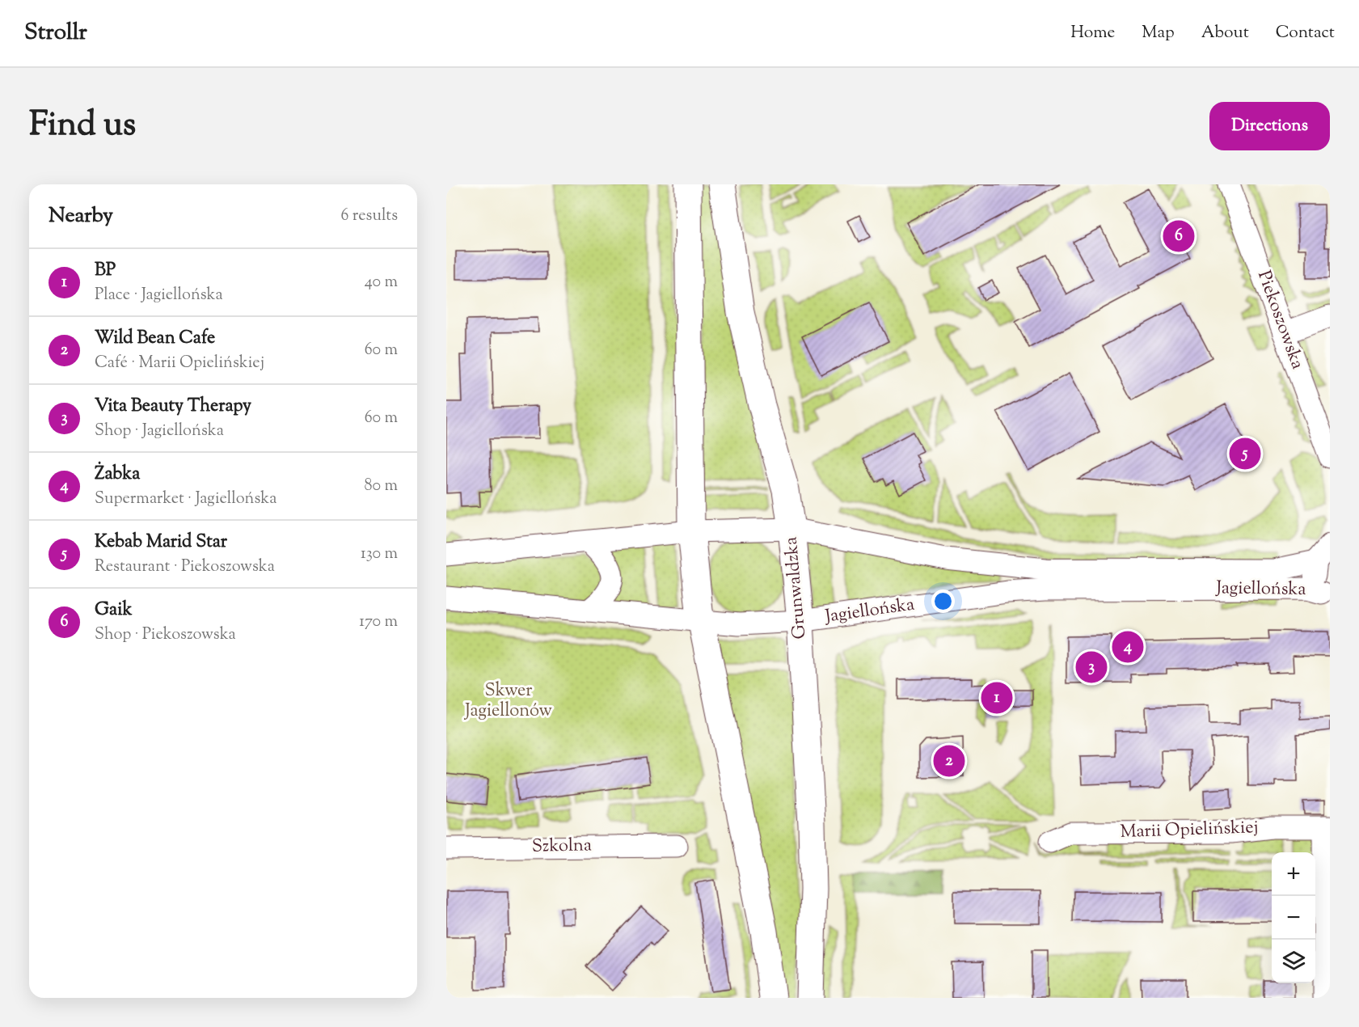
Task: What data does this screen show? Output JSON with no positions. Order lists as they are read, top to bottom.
{
  "streets": {
    "main road": ["Grunwaldzka"],
    "street": [
      "Piekoszowska",
      "Jagiellońska",
      "Marii Opielińskiej",
      "Szkolna"
    ]
  },
  "crossings": [
    ["Grunwaldzka", "Jagiellońska"]
  ],
  "parks": ["Skwer Jagiellonów"],
  "page": {
    "header": "Strollr",
    "nav": [
      "Home",
      "Map",
      "About",
      "Contact"
    ],
    "title": "Find us",
    "buttons": "Directions",
    "heading": ["Nearby", "6 results"],
    "pins": [
      "6",
      "5",
      "4",
      "3",
      "1",
      "2"
    ],
    "list": [
      {
        "mark": "1",
        "name": "BP",
        "note": "Place · Jagiellońska",
        "value": "40 m"
      },
      {
        "mark": "2",
        "name": "Wild Bean Cafe",
        "note": "Café · Marii Opielińskiej",
        "value": "60 m"
      },
      {
        "mark": "3",
        "name": "Vita Beauty Therapy",
        "note": "Shop · Jagiellońska",
        "value": "60 m"
      },
      {
        "mark": "4",
        "name": "Żabka",
        "note": "Supermarket · Jagiellońska",
        "value": "80 m"
      },
      {
        "mark": "5",
        "name": "Kebab Marid Star",
        "note": "Restaurant · Piekoszowska",
        "value": "130 m"
      },
      {
        "mark": "6",
        "name": "Gaik",
        "note": "Shop · Piekoszowska",
        "value": "170 m"
      }
    ],
    "map_buttons": ["+", "−"]
  }
}
